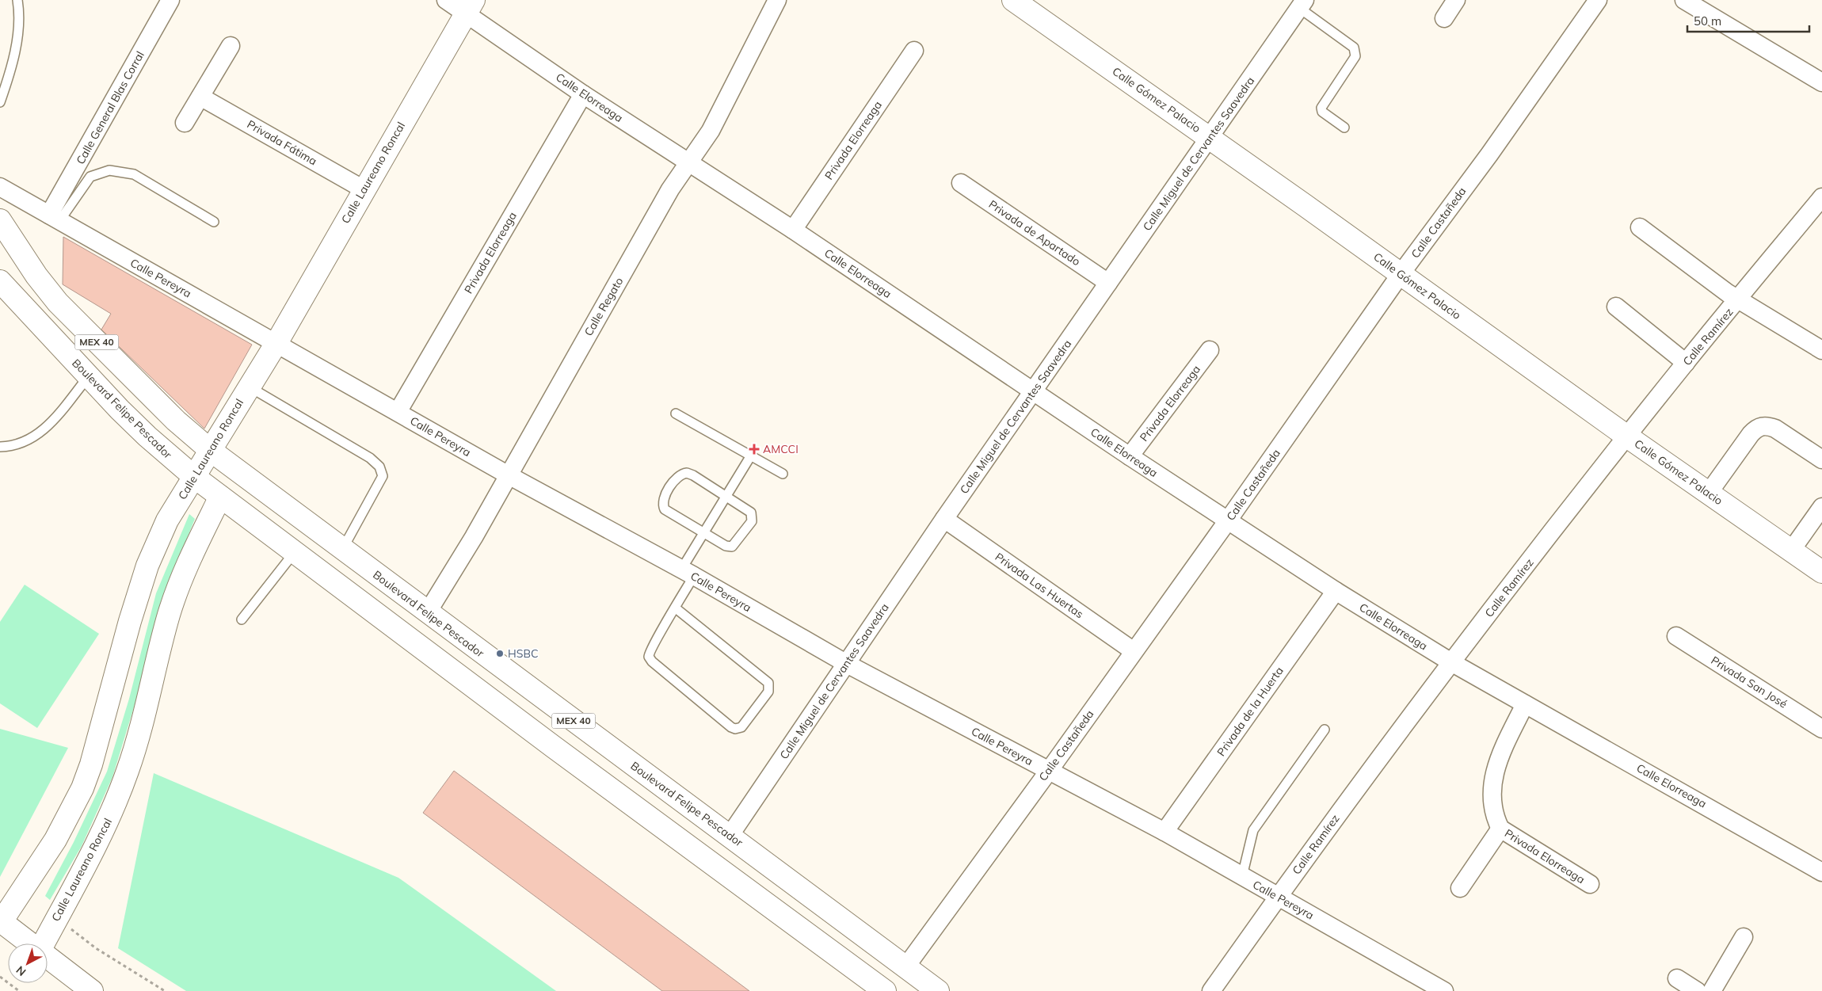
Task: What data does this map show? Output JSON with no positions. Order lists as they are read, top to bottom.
{
  "streets": {
    "street": [
      "Calle Elorreaga",
      "Calle Gómez Palacio",
      "Calle General Blas Corral",
      "Privada Elorreaga",
      "Privada Fátima",
      "Calle Miguel de Cervantes Saavedra",
      "Calle Laureano Roncal",
      "Calle Castañeda",
      "Privada de Apartado",
      "Calle Pereyra",
      "Calle Regato",
      "Calle Ramírez",
      "MEX 40",
      "Boulevard Felipe Pescador",
      "Privada Las Huertas",
      "Privada San José",
      "Privada de la Huerta"
    ]
  },
  "crossings": [
    ["Calle Elorreaga", "Privada Elorreaga"],
    ["Calle Elorreaga", "Calle Miguel de Cervantes Saavedra"],
    ["Calle Elorreaga", "Calle Laureano Roncal"],
    ["Calle Elorreaga", "Calle Castañeda"],
    ["Calle Elorreaga", "Calle Regato"],
    ["Calle Elorreaga", "Calle Ramírez"],
    ["Calle Elorreaga", "Privada de la Huerta"],
    ["Calle Gómez Palacio", "Calle Miguel de Cervantes Saavedra"],
    ["Calle Gómez Palacio", "Calle Castañeda"],
    ["Calle Gómez Palacio", "Calle Ramírez"],
    ["Calle General Blas Corral", "Calle Pereyra"],
    ["Privada Elorreaga", "Calle Pereyra"],
    ["Privada Fátima", "Calle Laureano Roncal"],
    ["Calle Miguel de Cervantes Saavedra", "Privada de Apartado"],
    ["Calle Miguel de Cervantes Saavedra", "Calle Pereyra"],
    ["Calle Miguel de Cervantes Saavedra", "Boulevard Felipe Pescador"],
    ["Calle Miguel de Cervantes Saavedra", "Privada Las Huertas"],
    ["Calle Laureano Roncal", "Calle Pereyra"],
    ["Calle Laureano Roncal", "Boulevard Felipe Pescador"],
    ["Calle Castañeda", "Calle Pereyra"],
    ["Calle Castañeda", "Boulevard Felipe Pescador"],
    ["Calle Castañeda", "Privada Las Huertas"],
    ["Calle Pereyra", "Calle Regato"],
    ["Calle Pereyra", "Calle Ramírez"],
    ["Calle Pereyra", "Privada de la Huerta"],
    ["Calle Regato", "Boulevard Felipe Pescador"]
  ],
  "places": {
    "health": ["AMCCI"],
    "other": ["HSBC"]
  },
  "scale_bar": "50 m",
  "north": "bottom left"
}
